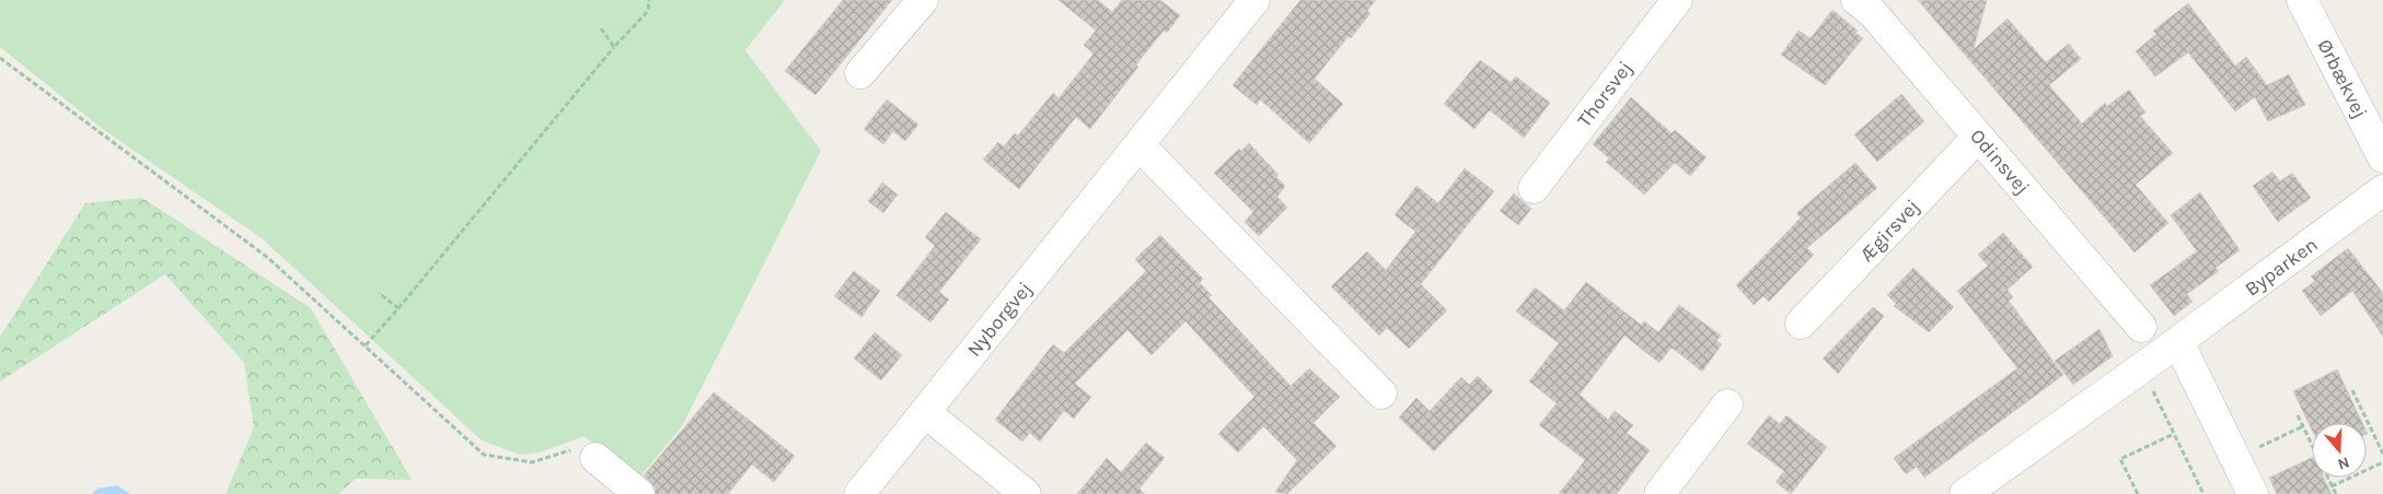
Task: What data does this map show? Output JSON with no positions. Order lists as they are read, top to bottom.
{
  "streets": {
    "street": [
      "Ørbækvej",
      "Thorsvej",
      "Odinsvej",
      "Ægirsvej",
      "Byparken",
      "Nyborgvej"
    ]
  },
  "crossings": [
    ["Odinsvej", "Ægirsvej"]
  ],
  "north": "bottom"
}
